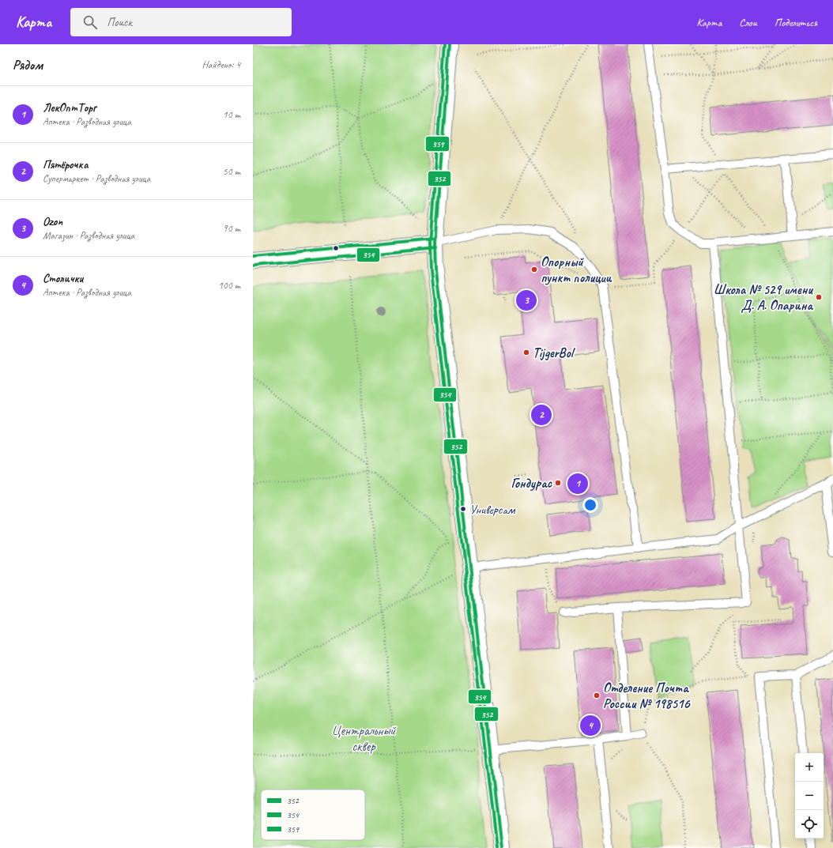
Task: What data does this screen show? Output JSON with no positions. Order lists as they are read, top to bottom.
{
  "parks": ["Центральный сквер"],
  "places": [
    "Опорный пункт полиции",
    "Школа № 529 имени Д. А. Опарина",
    "TijgerBol",
    "Гондурас",
    "Универсам",
    "Отделение Почта России № 198516"
  ],
  "lines": ["transit line 352", "transit line 359", "transit line 354"],
  "legend": ["352", "354", "359"],
  "page": {
    "header": "Карта",
    "search": "Поиск",
    "nav": ["Карта", "Слои", "Поделиться"],
    "heading": ["Рядом", "Найдено: 4"],
    "list": [
      {
        "mark": "1",
        "name": "ЛекОптТорг",
        "note": "Аптека · Разводная улица",
        "value": "10 m"
      },
      {
        "mark": "2",
        "name": "Пятёрочка",
        "note": "Супермаркет · Разводная улица",
        "value": "50 m"
      },
      {
        "mark": "3",
        "name": "Ozon",
        "note": "Магазин · Разводная улица",
        "value": "90 m"
      },
      {
        "mark": "4",
        "name": "Столички",
        "note": "Аптека · Разводная улица",
        "value": "100 m"
      }
    ],
    "pins": [
      "3",
      "2",
      "1",
      "4"
    ],
    "map_buttons": ["+", "−"]
  }
}
